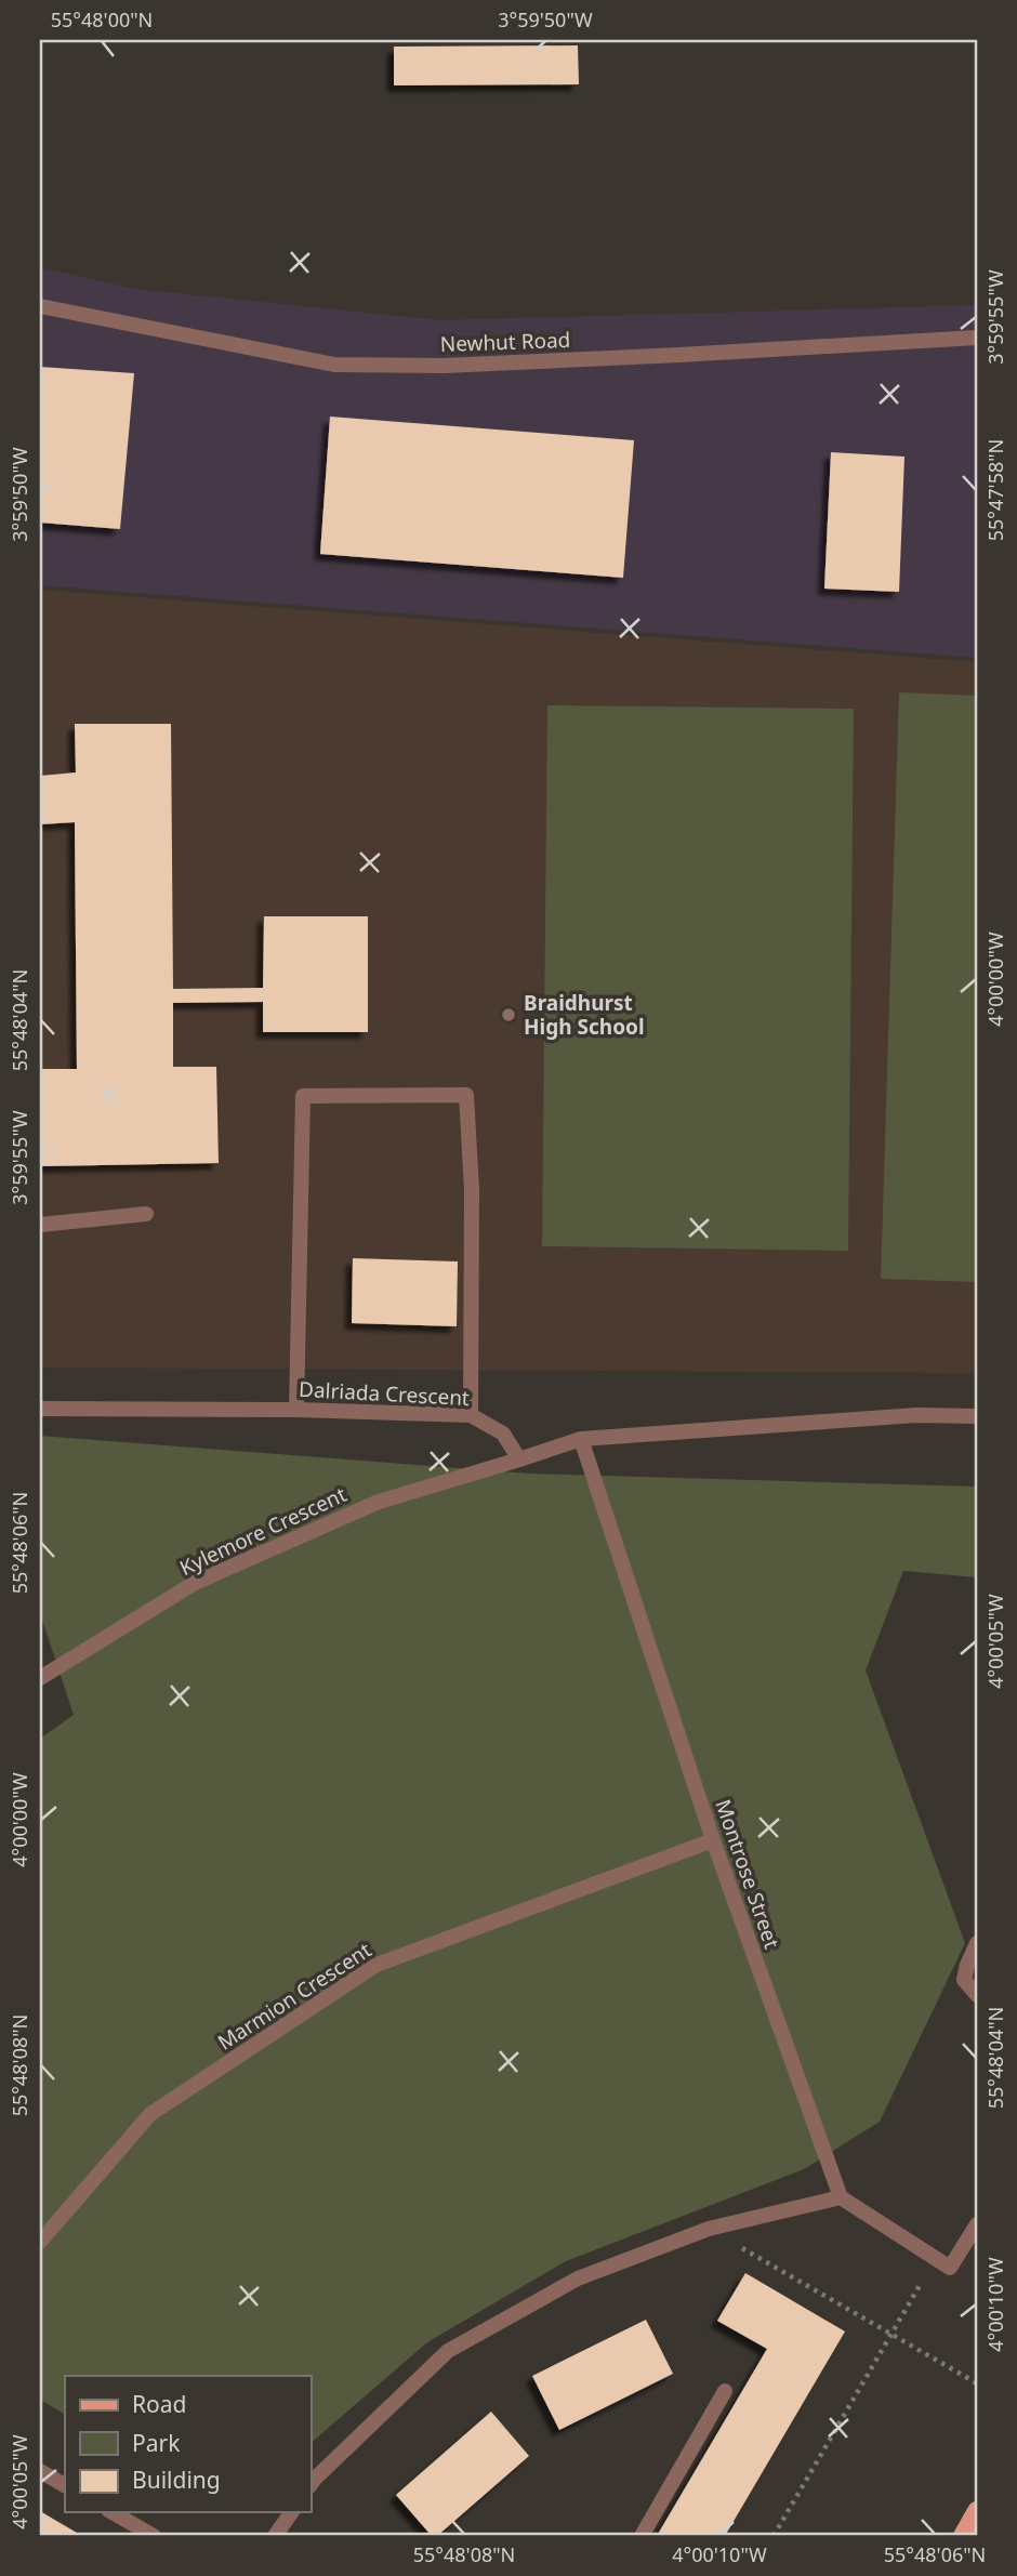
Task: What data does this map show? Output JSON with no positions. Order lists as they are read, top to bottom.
{
  "streets": {
    "street": [
      "Newhut Road",
      "Dalriada Crescent",
      "Kylemore Crescent",
      "Montrose Street",
      "Marmion Crescent"
    ]
  },
  "crossings": [
    ["Dalriada Crescent", "Kylemore Crescent"],
    ["Montrose Street", "Marmion Crescent"]
  ],
  "places": ["Braidhurst High School"],
  "legend": ["Road", "Park", "Building"],
  "coordinates": [
    "55°48'00\"N",
    "3°59'50\"W",
    "3°59'55\"W",
    "55°47'58\"N",
    "4°00'00\"W",
    "55°48'04\"N",
    "55°48'06\"N",
    "4°00'05\"W",
    "55°48'08\"N",
    "4°00'10\"W"
  ]
}
